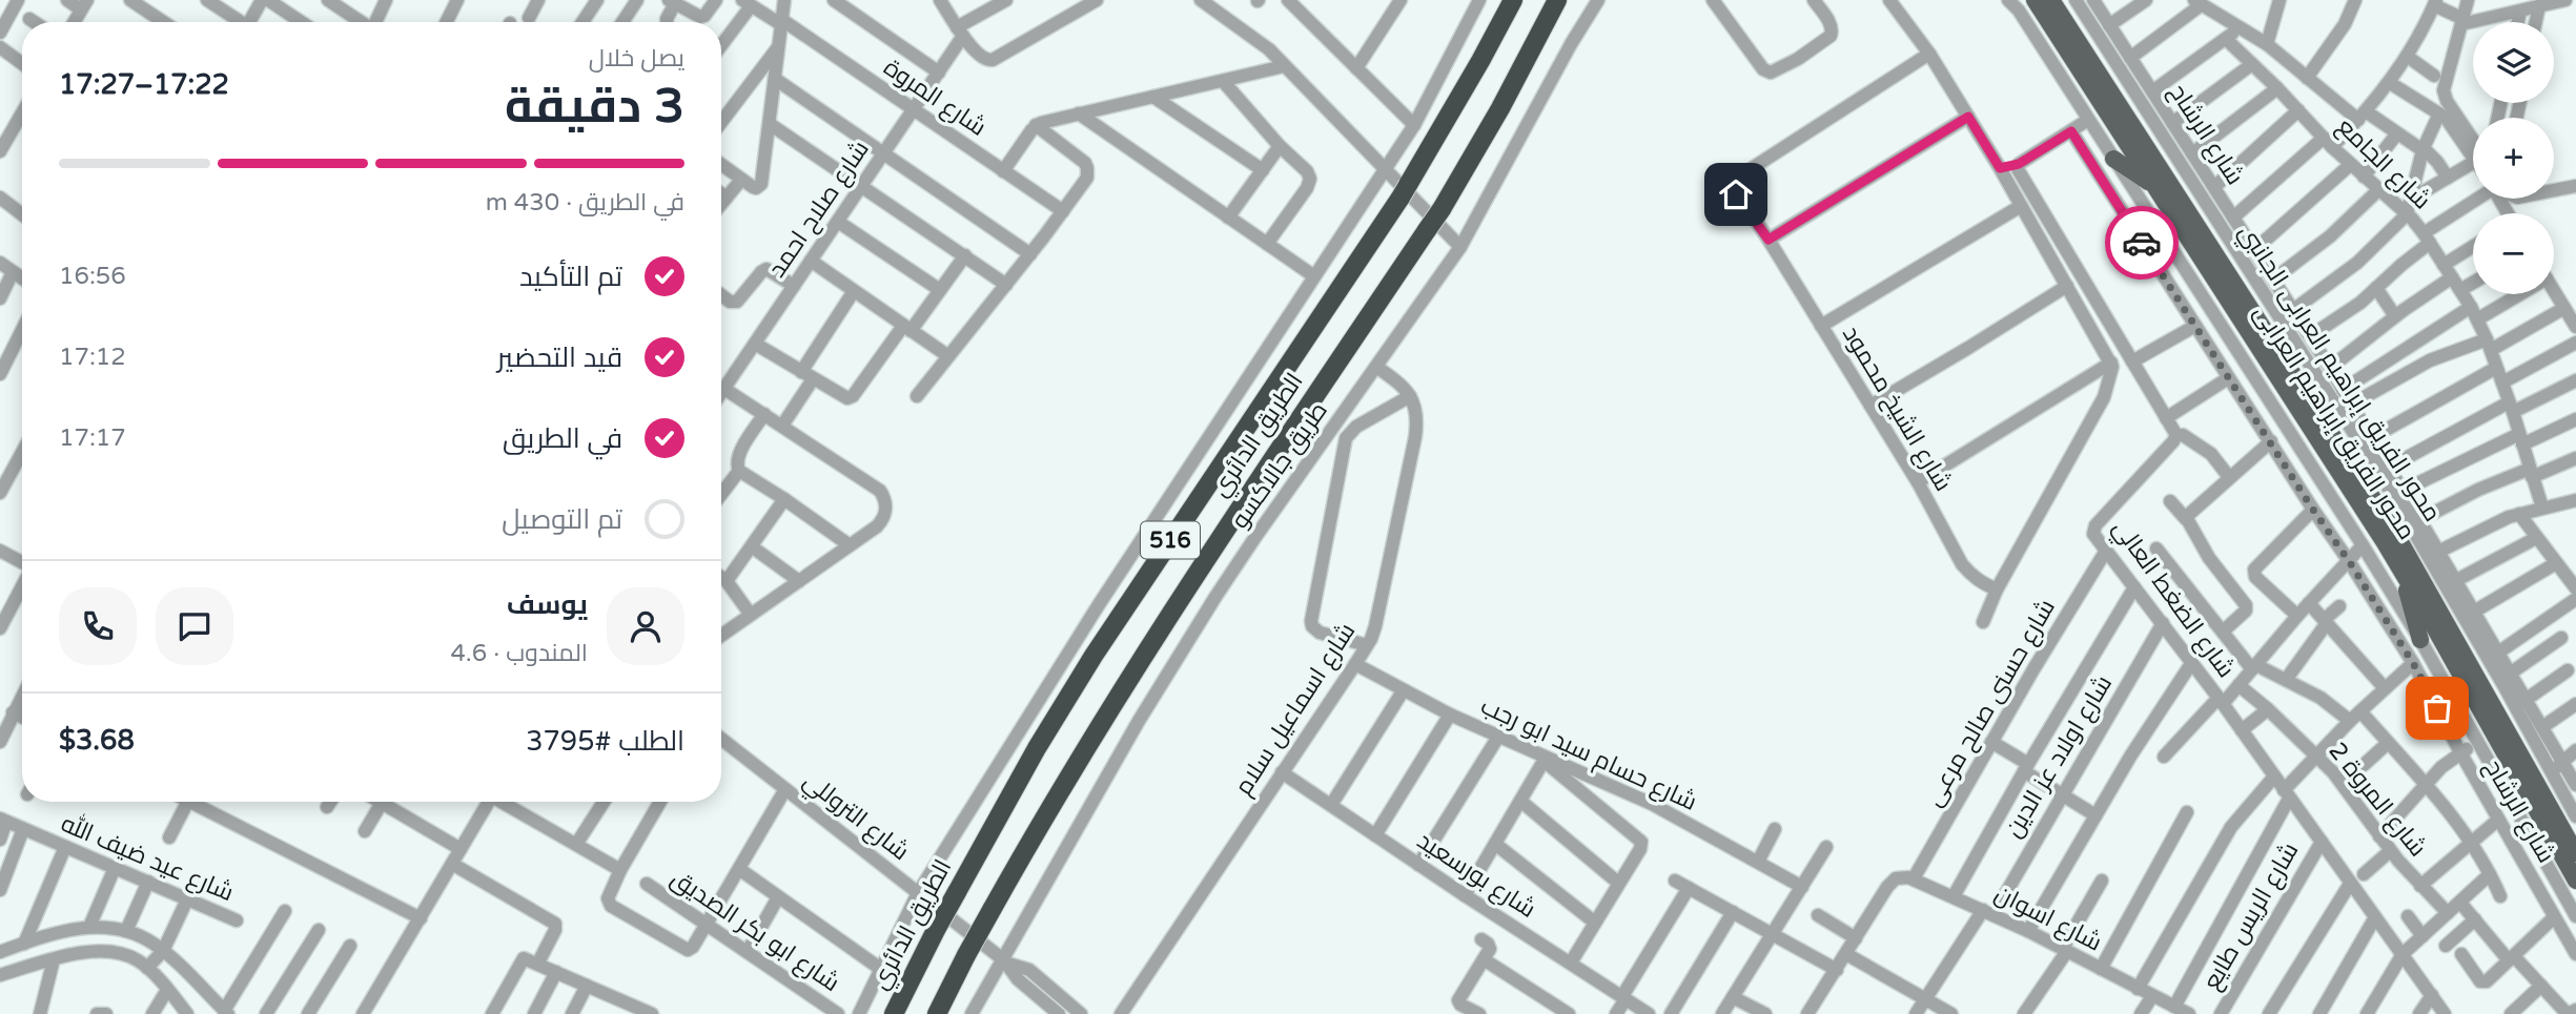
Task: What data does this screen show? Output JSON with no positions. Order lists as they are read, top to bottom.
{
  "streets": {
    "highway": ["الطريق الدائري", "516"],
    "main road": ["محور الفريق إبراهيم العرابى"],
    "street": [
      "شارع المروة",
      "شارع الرشاح",
      "شارع الجامع",
      "شارع صلاح احمد",
      "محور الفريق إبراهيم العرابى الجانبي",
      "شارع الشيخ محمود",
      "طريق جالاكسو",
      "شارع الضغط العالي",
      "شارع حسنى صالح مرعى",
      "شارع اسماعيل سلام",
      "شارع حسام سيد ابو رجب",
      "شارع اولاد عز الدين",
      "شارع المروة 2",
      "شارع التروللي",
      "شارع عيد ضيف الله",
      "شارع بورسعيد",
      "شارع الريس طايع",
      "شارع اسوان",
      "شارع ابو بكر الصديق"
    ]
  },
  "crossings": [
    ["شارع المروة", "شارع صلاح احمد"],
    ["شارع الرشاح", "محور الفريق إبراهيم العرابى الجانبي"],
    ["طريق جالاكسو", "شارع التروللي"],
    ["شارع الضغط العالي", "شارع حسنى صالح مرعى"],
    ["شارع الضغط العالي", "شارع اولاد عز الدين"],
    ["شارع الضغط العالي", "شارع الريس طايع"],
    ["شارع حسنى صالح مرعى", "شارع اسوان"],
    ["شارع اسماعيل سلام", "شارع حسام سيد ابو رجب"],
    ["شارع اسماعيل سلام", "شارع بورسعيد"],
    ["شارع اولاد عز الدين", "شارع اسوان"]
  ],
  "page": {
    "map_buttons": ["+", "−"],
    "heading": ["3 دقيقة", "يصل خلال", "17:22–17:27"],
    "panel": [
      "يوسف",
      "المندوب · 4.6",
      "الطلب #3795",
      "$3.68"
    ],
    "bar": "في الطريق · 430 m",
    "list": [
      ["تم التأكيد", "16:56"],
      ["قيد التحضير", "17:12"],
      ["في الطريق", "17:17"],
      "تم التوصيل"
    ]
  }
}
